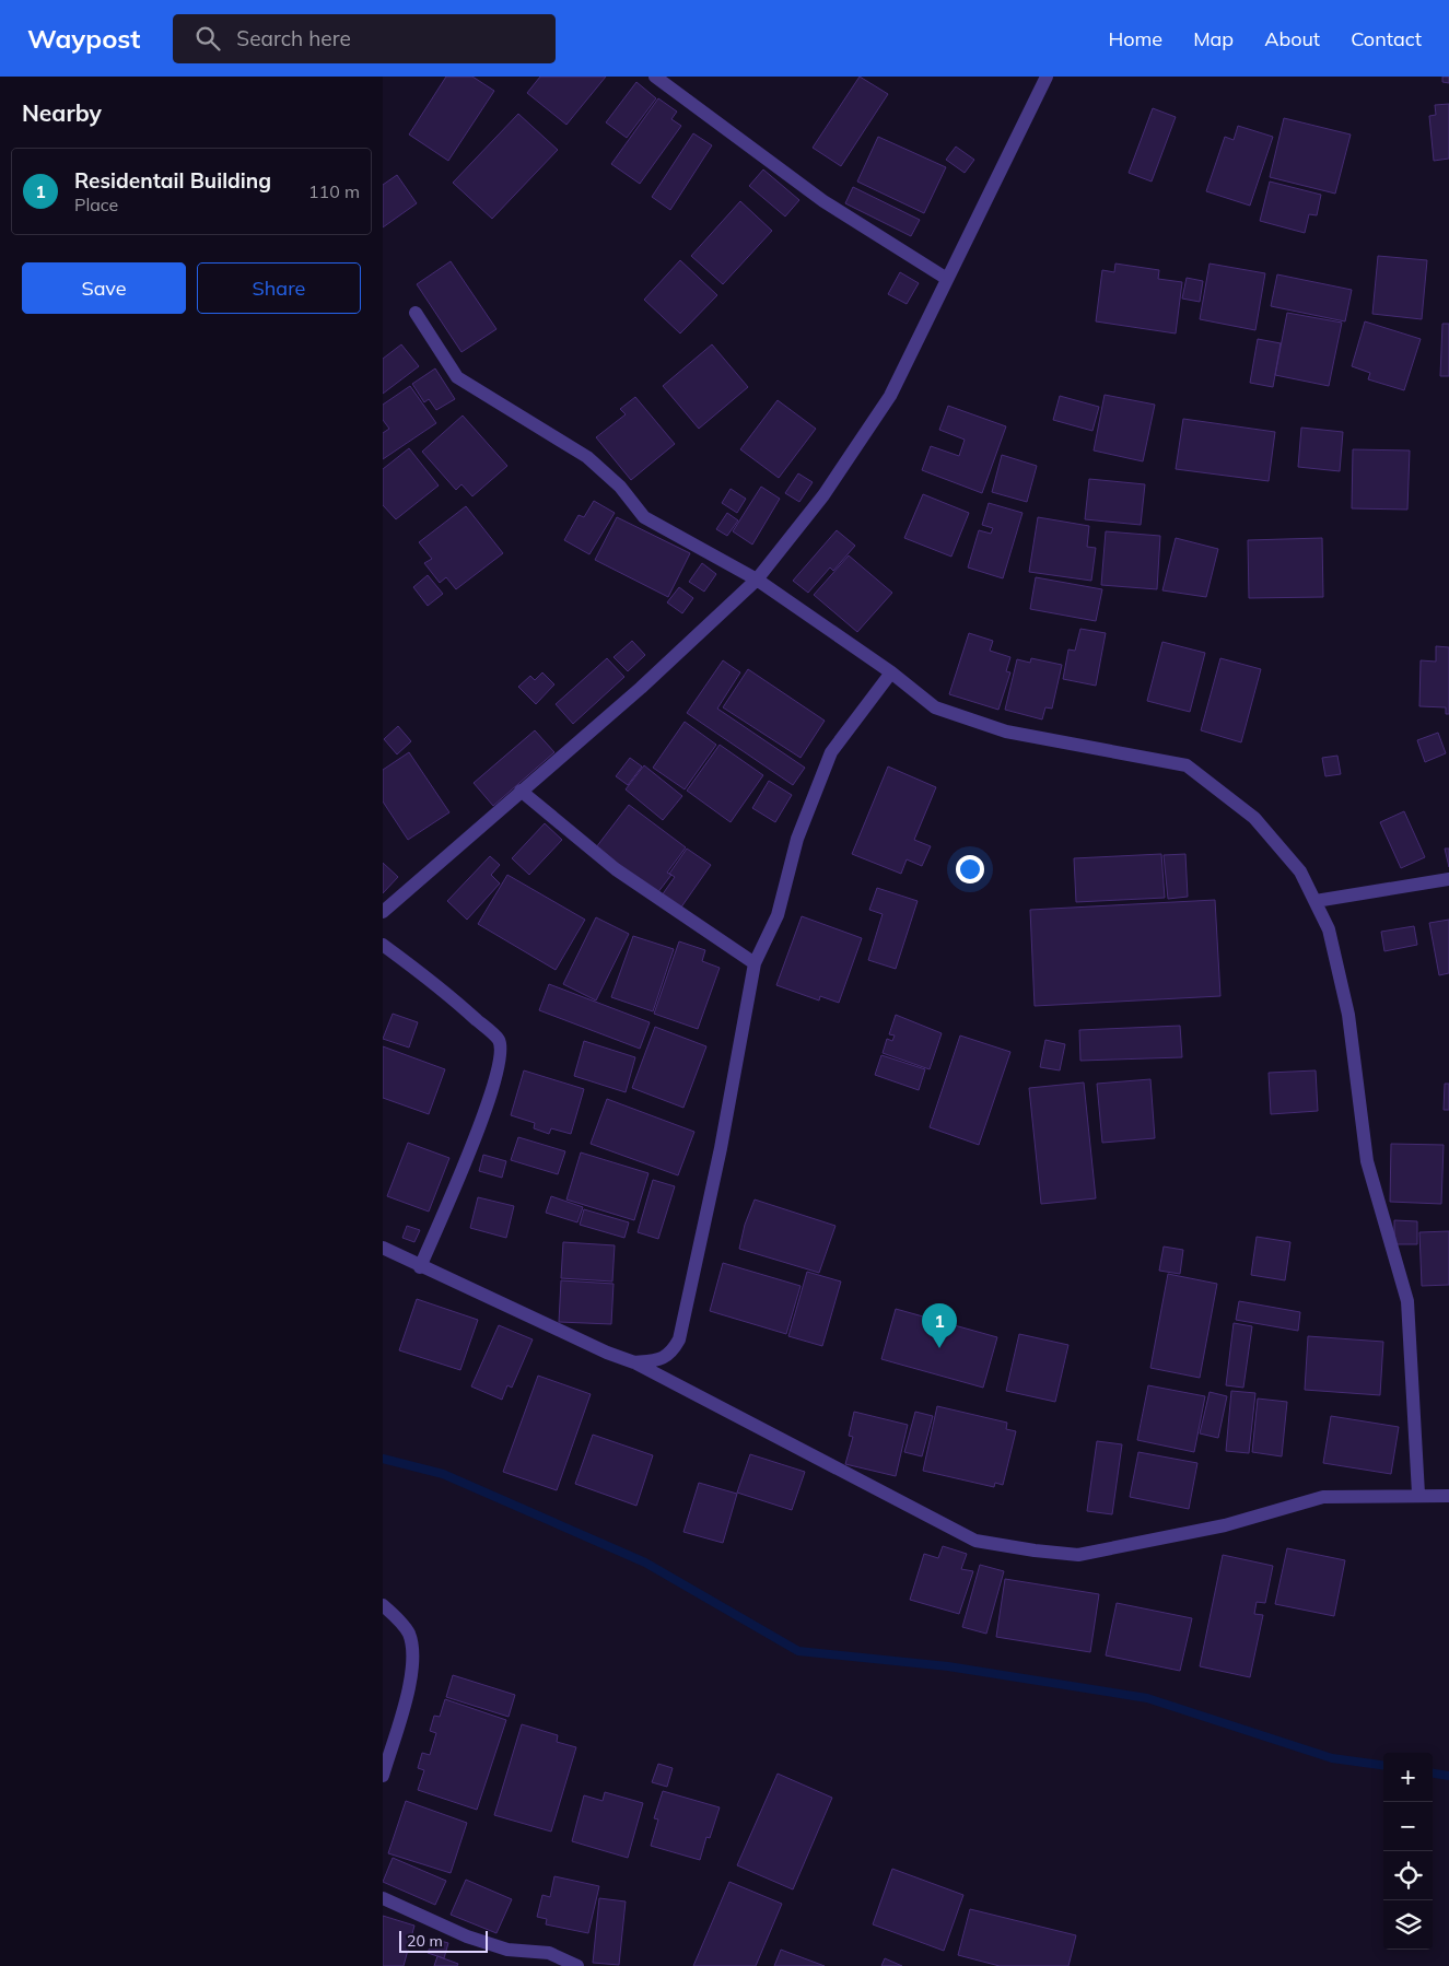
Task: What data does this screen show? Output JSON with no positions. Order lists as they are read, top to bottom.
{
  "scale_bar": "20 m",
  "page": {
    "header": "Waypost",
    "search": "Search here",
    "nav": [
      "Home",
      "Map",
      "About",
      "Contact"
    ],
    "heading": "Nearby",
    "list": [
      {
        "mark": "1",
        "name": "Residentail Building",
        "note": "Place",
        "value": "110 m"
      }
    ],
    "buttons": ["Save", "Share"],
    "pins": "1",
    "map_buttons": ["+", "−"],
    "scale": "20 m"
  }
}
